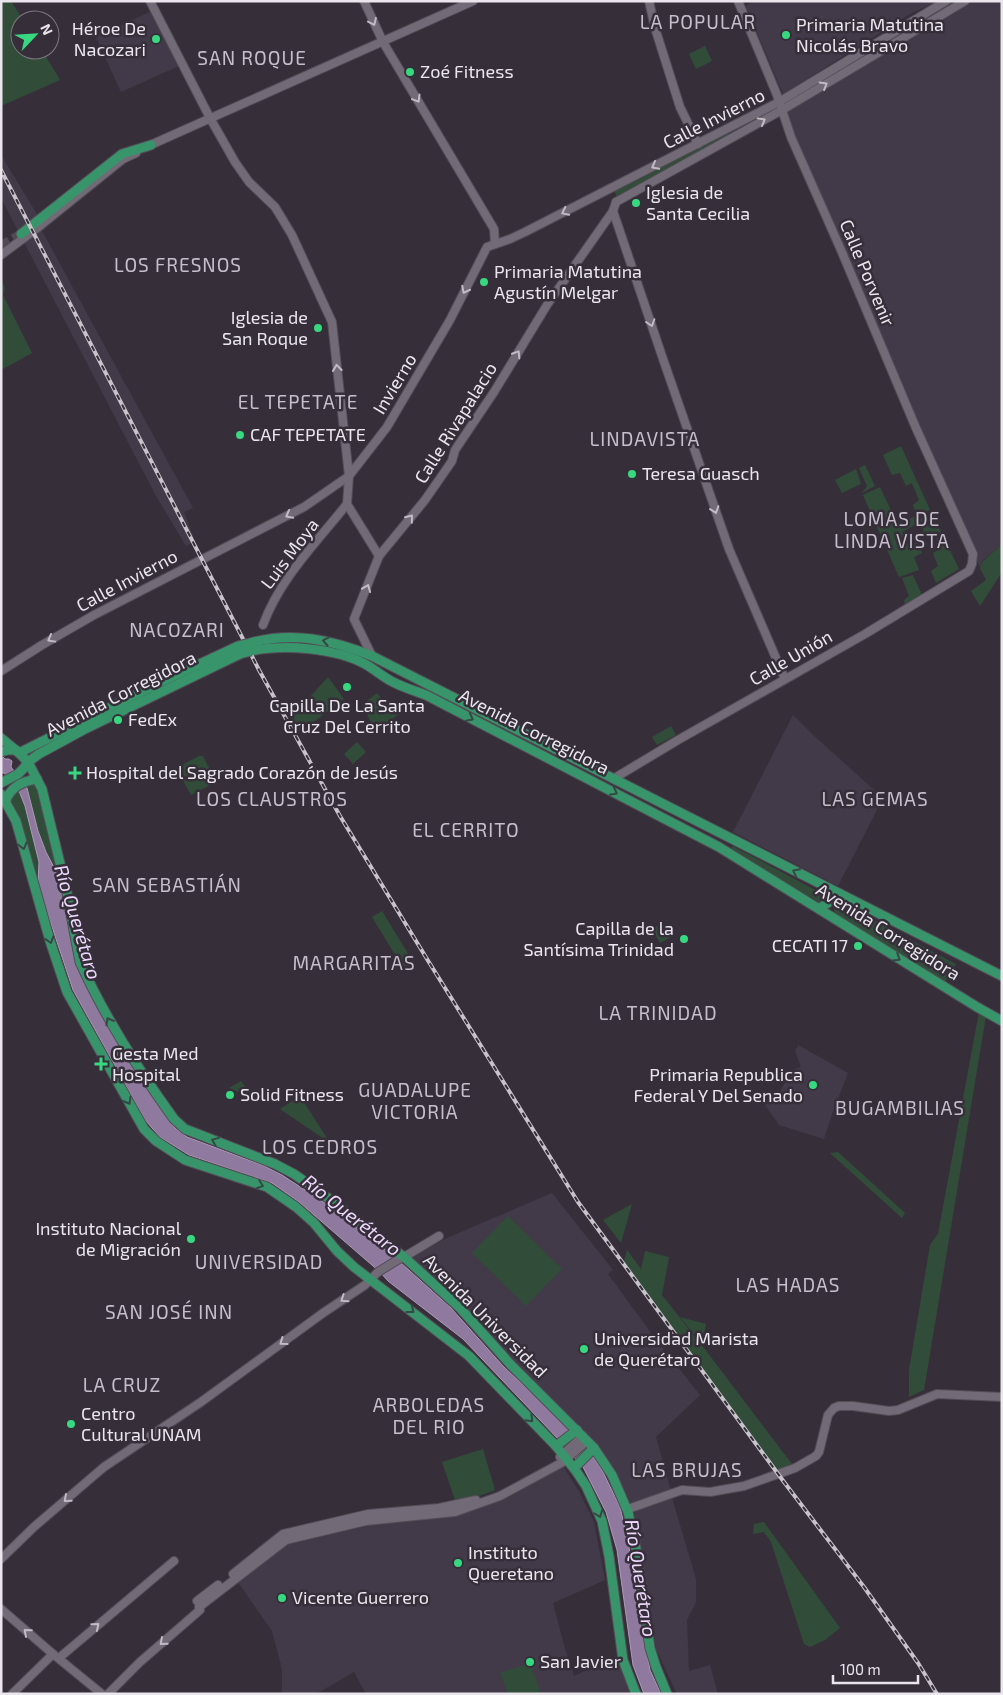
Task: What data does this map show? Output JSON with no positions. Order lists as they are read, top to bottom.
{
  "streets": {
    "main road": ["Avenida Corregidora", "Avenida Universidad"],
    "street": [
      "Calle Invierno",
      "Calle Porvenir",
      "Invierno",
      "Calle Rivapalacio",
      "Luis Moya",
      "Calle Unión"
    ]
  },
  "crossings": [
    ["Calle Invierno", "Calle Porvenir"],
    ["Calle Invierno", "Invierno"],
    ["Calle Invierno", "Calle Rivapalacio"],
    ["Calle Porvenir", "Calle Unión"],
    ["Calle Rivapalacio", "Avenida Corregidora"],
    ["Calle Unión", "Avenida Corregidora"],
    ["Avenida Corregidora", "Avenida Universidad"]
  ],
  "one_way": ["Invierno", "Calle Rivapalacio"],
  "districts": [
    "LA POPULAR",
    "SAN ROQUE",
    "LOS FRESNOS",
    "EL TEPETATE",
    "LINDAVISTA",
    "LOMAS DE LINDA VISTA",
    "NACOZARI",
    "LOS CLAUSTROS",
    "LAS GEMAS",
    "EL CERRITO",
    "SAN SEBASTIÁN",
    "MARGARITAS",
    "LA TRINIDAD",
    "GUADALUPE VICTORIA",
    "BUGAMBILIAS",
    "LOS CEDROS",
    "UNIVERSIDAD",
    "LAS HADAS",
    "SAN JOSÉ INN",
    "LA CRUZ",
    "ARBOLEDAS DEL RIO",
    "LAS BRUJAS"
  ],
  "water": ["Río Querétaro"],
  "places": {
    "other": [
      "Primaria Matutina Nicolás Bravo",
      "Héroe De Nacozari",
      "Zoé Fitness",
      "Iglesia de Santa Cecilia",
      "Primaria Matutina Agustín Melgar",
      "Iglesia de San Roque",
      "CAF TEPETATE",
      "Teresa Guasch",
      "Capilla De La Santa Cruz Del Cerrito",
      "FedEx",
      "Capilla de la Santísima Trinidad",
      "CECATI 17",
      "Primaria Republica Federal Y Del Senado",
      "Solid Fitness",
      "Instituto Nacional de Migración",
      "Universidad Marista de Querétaro",
      "Centro Cultural UNAM",
      "Instituto Queretano",
      "Vicente Guerrero",
      "San Javier"
    ],
    "health": ["Hospital del Sagrado Corazón de Jesús", "Gesta Med Hospital"]
  },
  "scale_bar": "100 m",
  "north": "top right"
}
